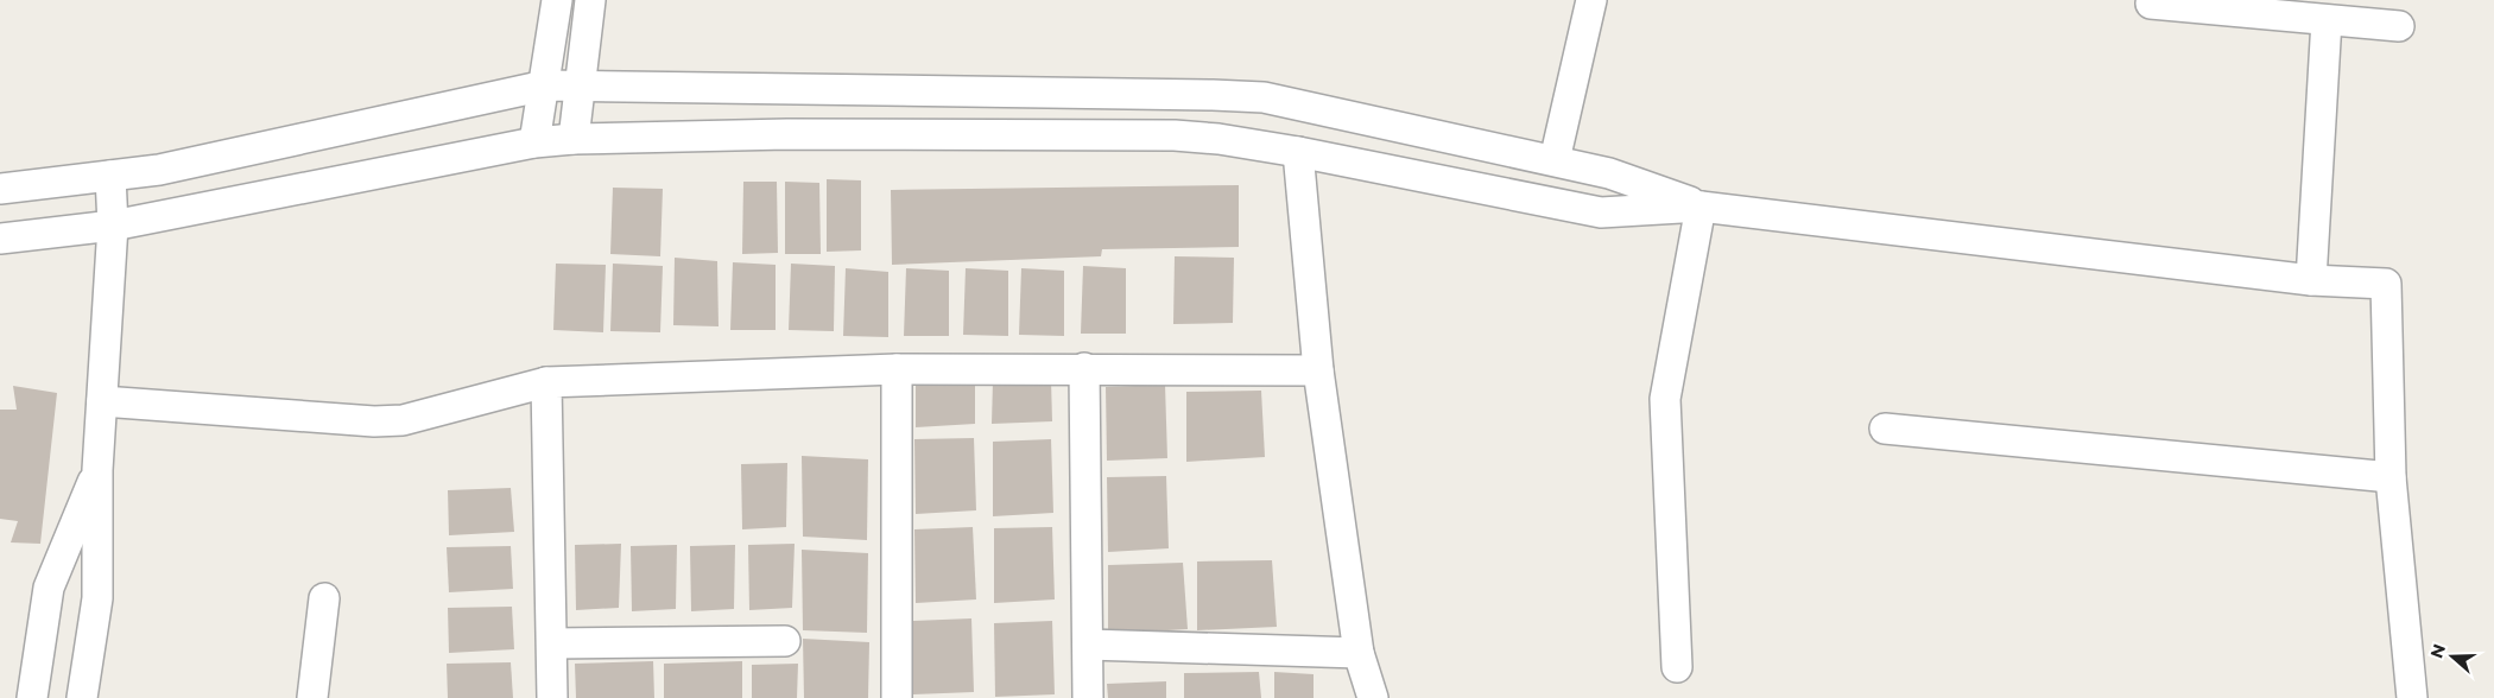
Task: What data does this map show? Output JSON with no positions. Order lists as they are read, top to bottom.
{
  "north": "left"
}
